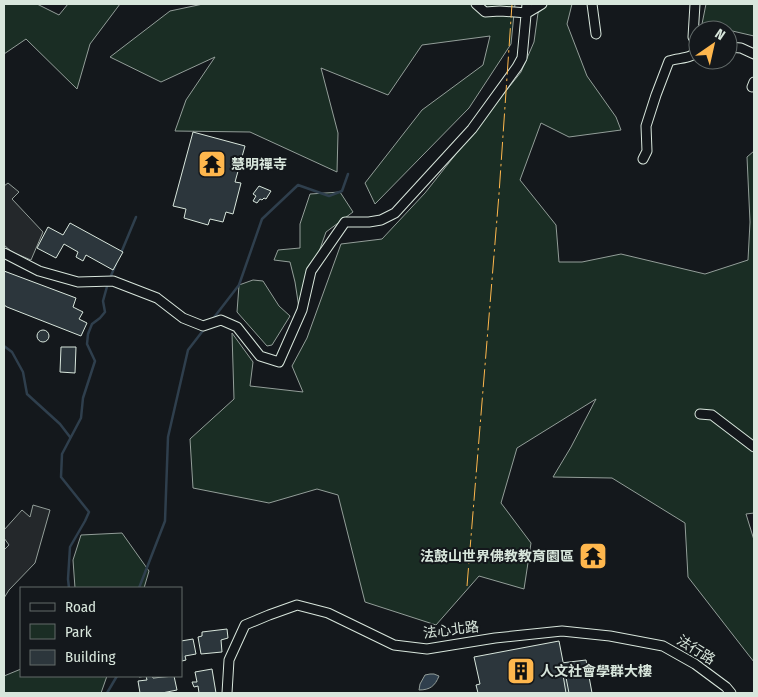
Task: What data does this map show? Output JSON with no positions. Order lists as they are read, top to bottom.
{
  "streets": {
    "street": ["法心北路", "法行路"]
  },
  "crossings": [
    ["法心北路", "法行路"]
  ],
  "places": {
    "temple": ["慧明禪寺", "法鼓山世界佛教教育園區"],
    "building": ["人文社會學群大樓"]
  },
  "legend": ["Road", "Park", "Building"],
  "north": "top right"
}
